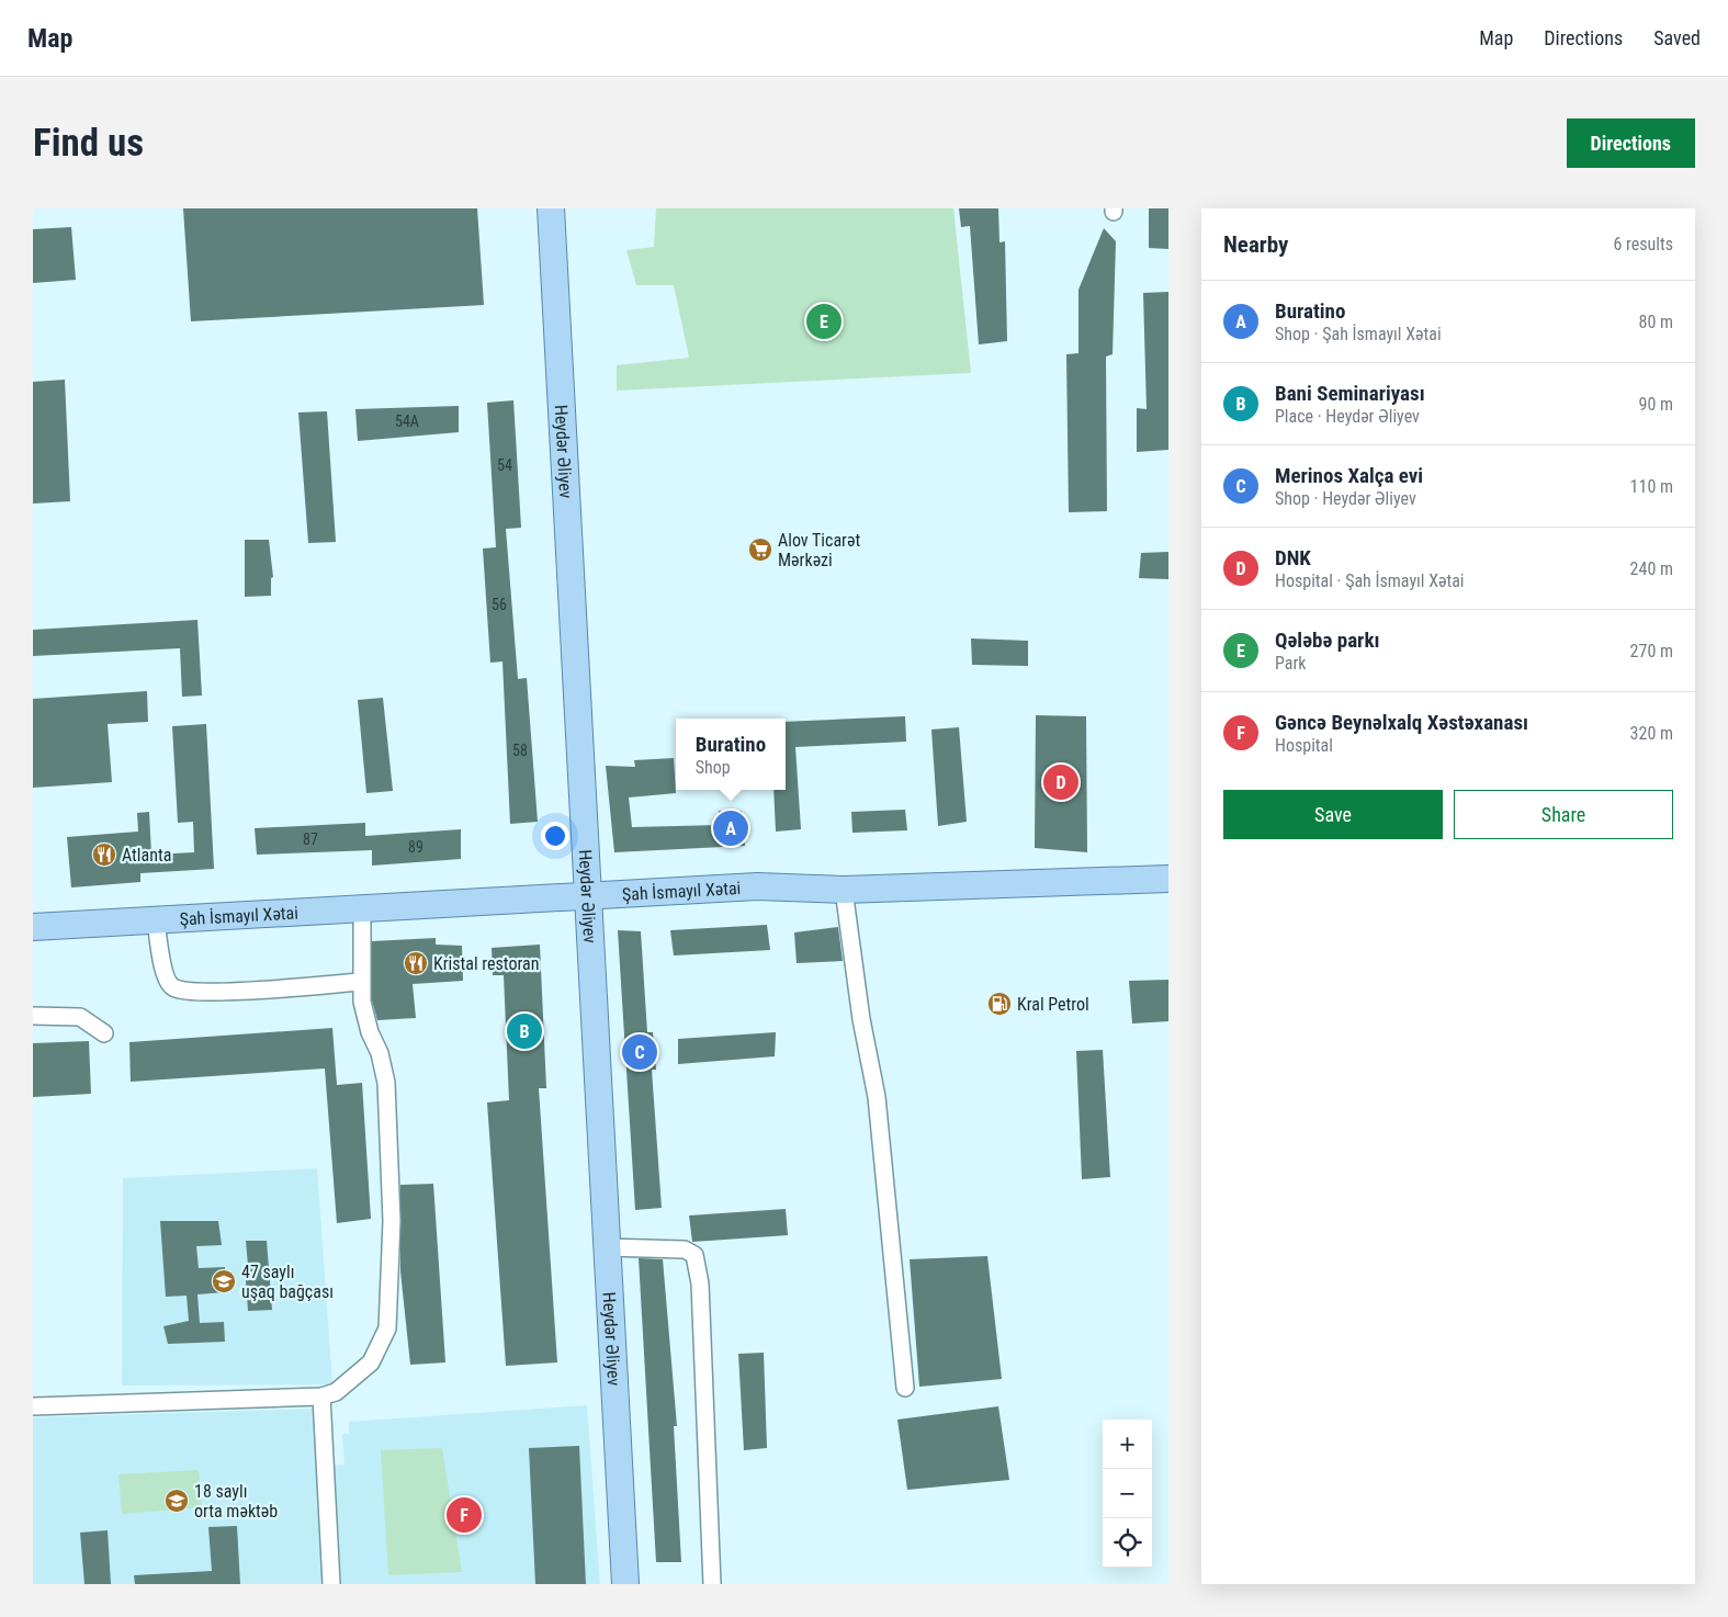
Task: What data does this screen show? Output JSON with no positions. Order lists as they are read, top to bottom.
{
  "streets": {
    "main road": ["Heydər Əliyev", "Şah İsmayıl Xətai"]
  },
  "crossings": [
    ["Heydər Əliyev", "Şah İsmayıl Xətai"]
  ],
  "places": {
    "supermarket": ["Alov Ticarət Mərkəzi"],
    "restaurant": ["Atlanta", "Kristal restoran"],
    "fuel station": ["Kral Petrol"],
    "school or university": ["47 saylı uşaq bağçası", "18 saylı orta məktəb"]
  },
  "house_numbers": [
    "54A",
    "54",
    "56",
    "58",
    "87",
    "89"
  ],
  "page": {
    "header": "Map",
    "nav": ["Map", "Directions", "Saved"],
    "buttons": [
      "Directions",
      ["Save", "Share"]
    ],
    "title": "Find us",
    "heading": ["Nearby", "6 results"],
    "list": [
      {
        "mark": "A",
        "name": "Buratino",
        "note": "Shop · Şah İsmayıl Xətai",
        "value": "80 m"
      },
      {
        "mark": "B",
        "name": "Bani Seminariyası",
        "note": "Place · Heydər Əliyev",
        "value": "90 m"
      },
      {
        "mark": "C",
        "name": "Merinos Xalça evi",
        "note": "Shop · Heydər Əliyev",
        "value": "110 m"
      },
      {
        "mark": "D",
        "name": "DNK",
        "note": "Hospital · Şah İsmayıl Xətai",
        "value": "240 m"
      },
      {
        "mark": "E",
        "name": "Qələbə parkı",
        "note": "Park",
        "value": "270 m"
      },
      {
        "mark": "F",
        "name": "Gəncə Beynəlxalq Xəstəxanası",
        "note": "Hospital",
        "value": "320 m"
      }
    ],
    "pins": [
      "E",
      "D",
      "A",
      "B",
      "C",
      "F"
    ],
    "popup": ["Buratino", "Shop"],
    "map_buttons": ["+", "−"]
  }
}
